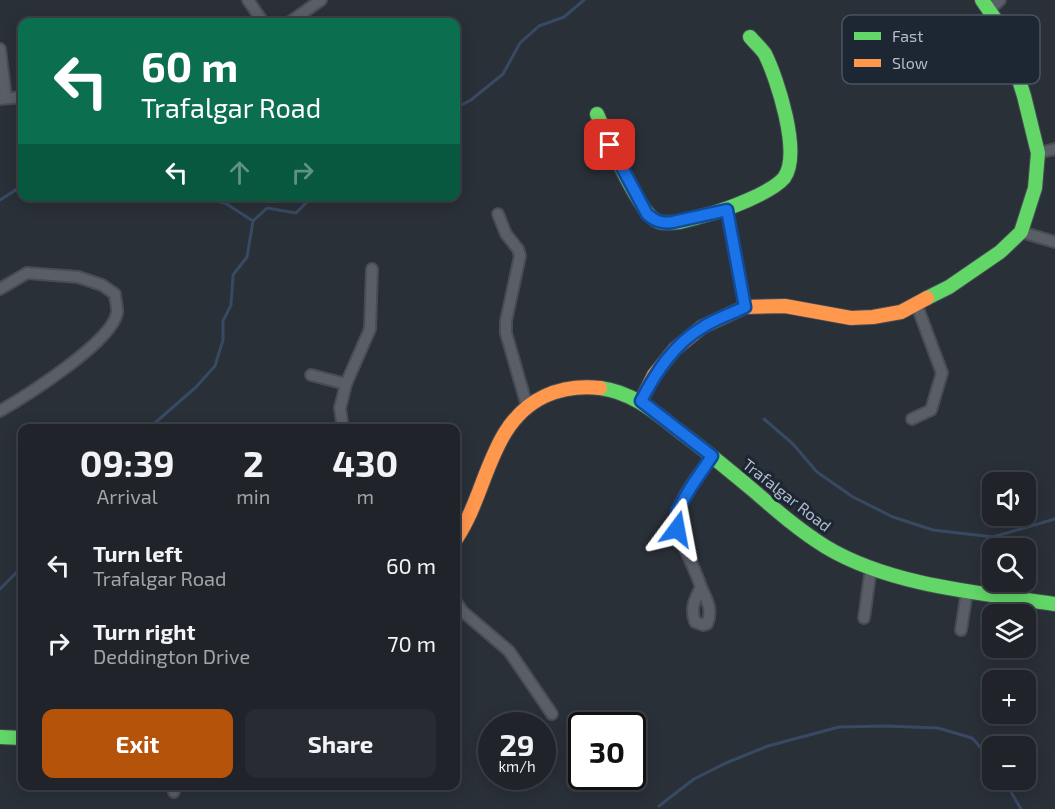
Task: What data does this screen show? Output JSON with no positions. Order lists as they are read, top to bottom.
{
  "streets": {
    "street": ["Trafalgar Road"]
  },
  "legend": ["Fast", "Slow"],
  "page": {
    "turn": ["60 m", "Trafalgar Road"],
    "eta": [
      "09:39",
      "Arrival",
      "2",
      "min",
      "430",
      "m"
    ],
    "map_buttons": ["+", "−"],
    "list": [
      {
        "name": "Turn left",
        "note": "Trafalgar Road",
        "value": "60 m"
      },
      {
        "name": "Turn right",
        "note": "Deddington Drive",
        "value": "70 m"
      }
    ],
    "buttons": ["Exit", "Share"],
    "speed": "29 km/h",
    "limit": "30"
  }
}
